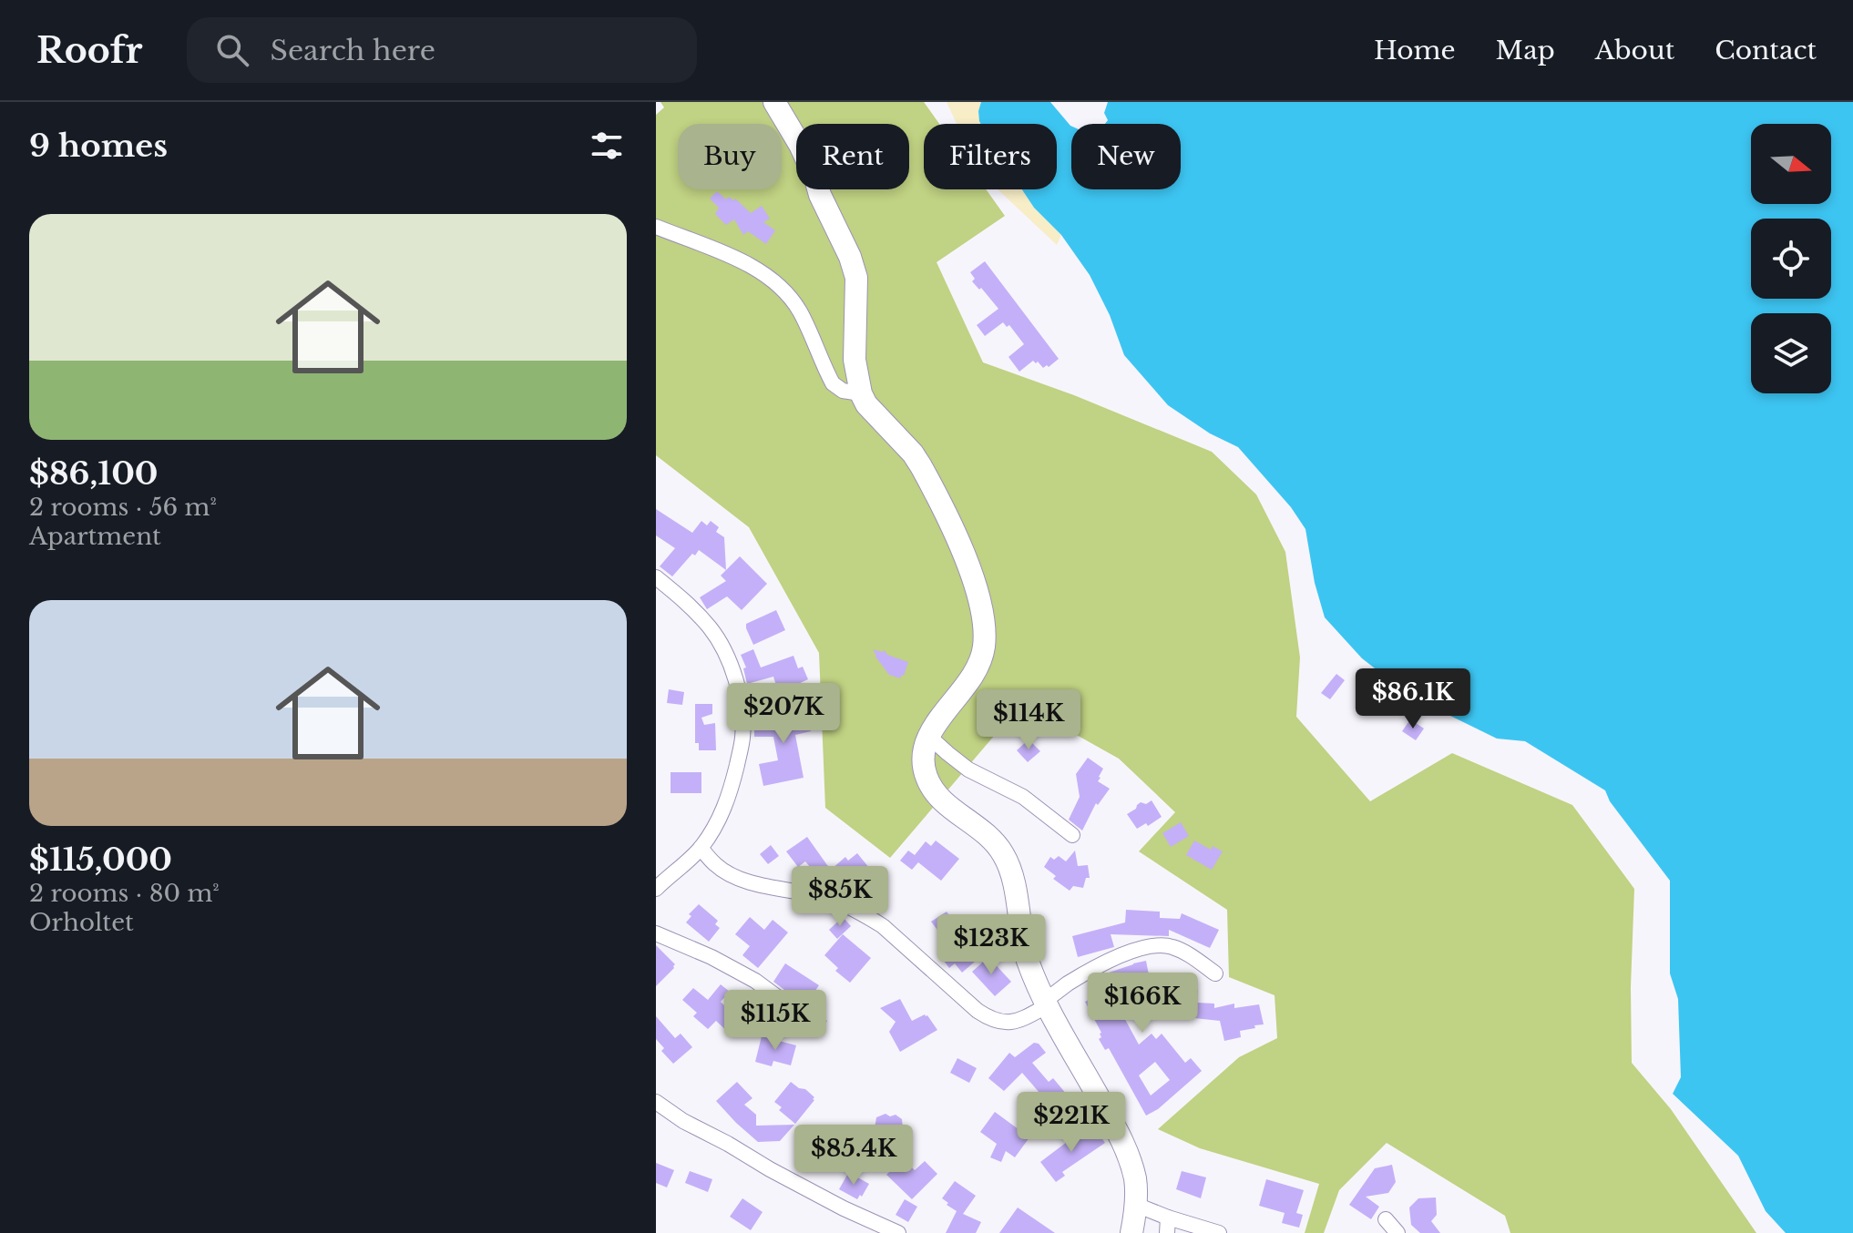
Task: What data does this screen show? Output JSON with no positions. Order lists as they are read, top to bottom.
{
  "north": "right",
  "page": {
    "header": "Roofr",
    "search": "Search here",
    "nav": [
      "Home",
      "Map",
      "About",
      "Contact"
    ],
    "heading": "9 homes",
    "chip": [
      "Buy",
      "Rent",
      "Filters",
      "New"
    ],
    "list": [
      {
        "name": "$86,100",
        "note": "2 rooms · 56 m² · Apartment"
      },
      {
        "name": "$115,000",
        "note": "2 rooms · 80 m² · Orholtet"
      }
    ],
    "price": [
      "$86.1K",
      "$207K",
      "$114K",
      "$85K",
      "$123K",
      "$166K",
      "$115K",
      "$221K",
      "$85.4K"
    ]
  }
}
